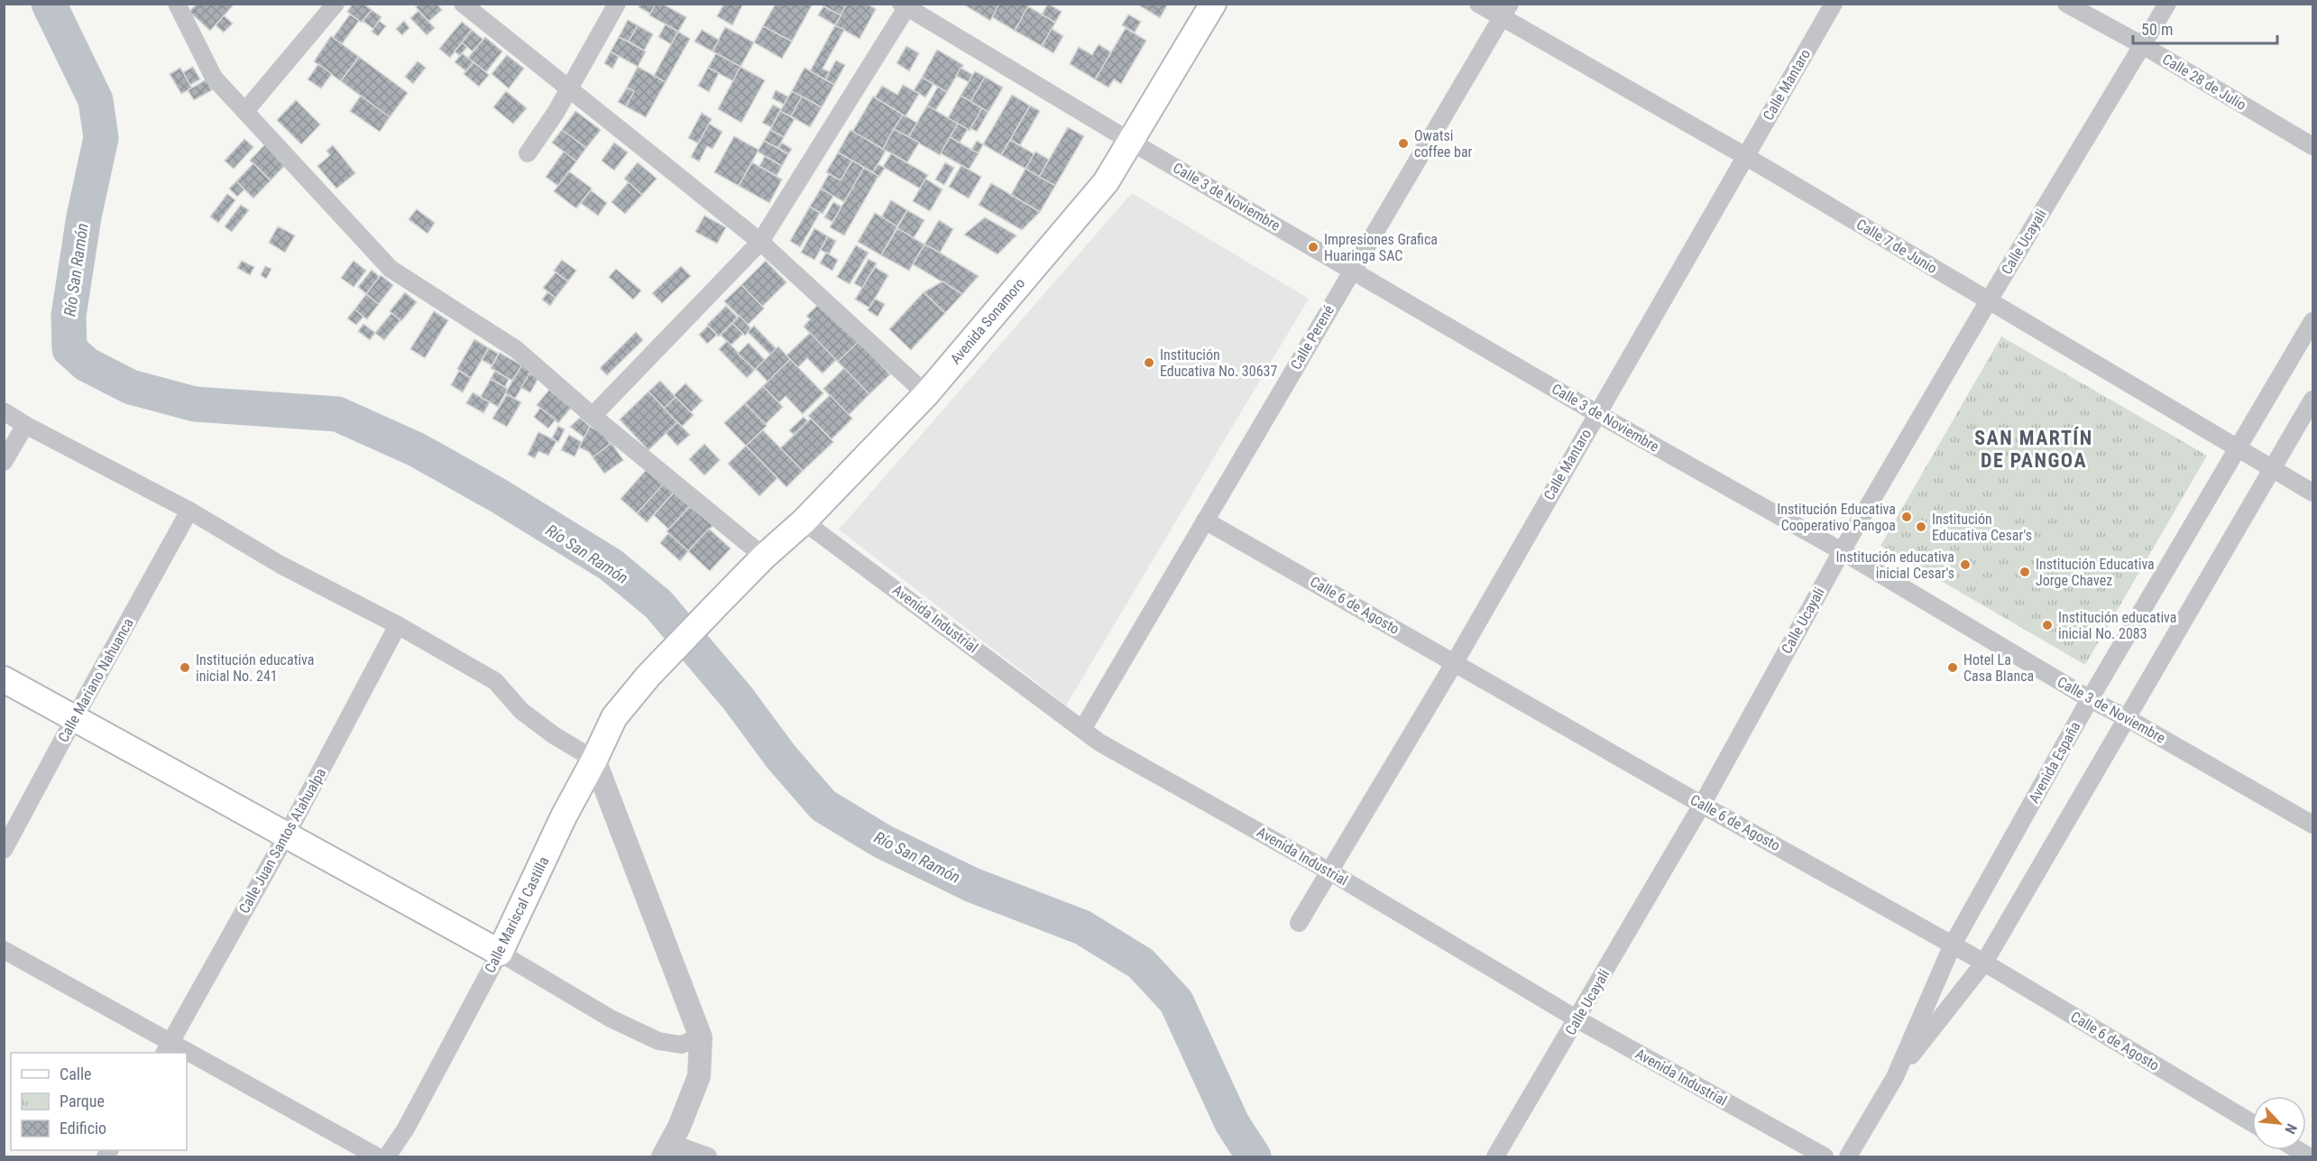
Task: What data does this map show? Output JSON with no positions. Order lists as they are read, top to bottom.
{
  "streets": {
    "main road": ["Avenida Sonamoro", "Calle Mariscal Castilla"],
    "street": [
      "Calle 28 de Julio",
      "Calle Mantaro",
      "Calle 3 de Noviembre",
      "Calle Ucayali",
      "Calle 7 de Junio",
      "Calle Perené",
      "Calle 6 de Agosto",
      "Avenida Industrial",
      "Calle Mariano Nahuanca",
      "Avenida España",
      "Calle Juan Santos Atahualpa"
    ]
  },
  "crossings": [
    ["Calle 28 de Julio", "Calle Ucayali"],
    ["Calle Mantaro", "Calle 3 de Noviembre"],
    ["Calle Mantaro", "Calle 7 de Junio"],
    ["Calle Mantaro", "Calle 6 de Agosto"],
    ["Calle Mantaro", "Avenida Industrial"],
    ["Calle 3 de Noviembre", "Calle Ucayali"],
    ["Calle 3 de Noviembre", "Avenida Sonamoro"],
    ["Calle 3 de Noviembre", "Calle Perené"],
    ["Calle 3 de Noviembre", "Avenida España"],
    ["Calle Ucayali", "Calle 7 de Junio"],
    ["Calle Ucayali", "Calle 6 de Agosto"],
    ["Calle Ucayali", "Avenida Industrial"],
    ["Calle 7 de Junio", "Calle Perené"],
    ["Calle 7 de Junio", "Avenida España"],
    ["Avenida Sonamoro", "Avenida Industrial"],
    ["Avenida Sonamoro", "Calle Mariscal Castilla"],
    ["Calle Perené", "Calle 6 de Agosto"],
    ["Calle Perené", "Avenida Industrial"],
    ["Calle 6 de Agosto", "Avenida España"]
  ],
  "districts": ["SAN MARTÍN DE PANGOA"],
  "water": ["Río San Ramón"],
  "places": [
    "Owatsi coffee bar",
    "Impresiones Grafica Huaringa SAC",
    "Institución Educativa No. 30637",
    "Institución Educativa Cooperativo Pangoa",
    "Institución Educativa Cesar's",
    "Institución educativa inicial Cesar's",
    "Institución Educativa Jorge Chavez",
    "Institución educativa inicial No. 2083",
    "Institución educativa inicial No. 241",
    "Hotel La Casa Blanca"
  ],
  "legend": ["Calle", "Parque", "Edificio"],
  "scale_bar": "50 m",
  "north": "bottom right"
}
